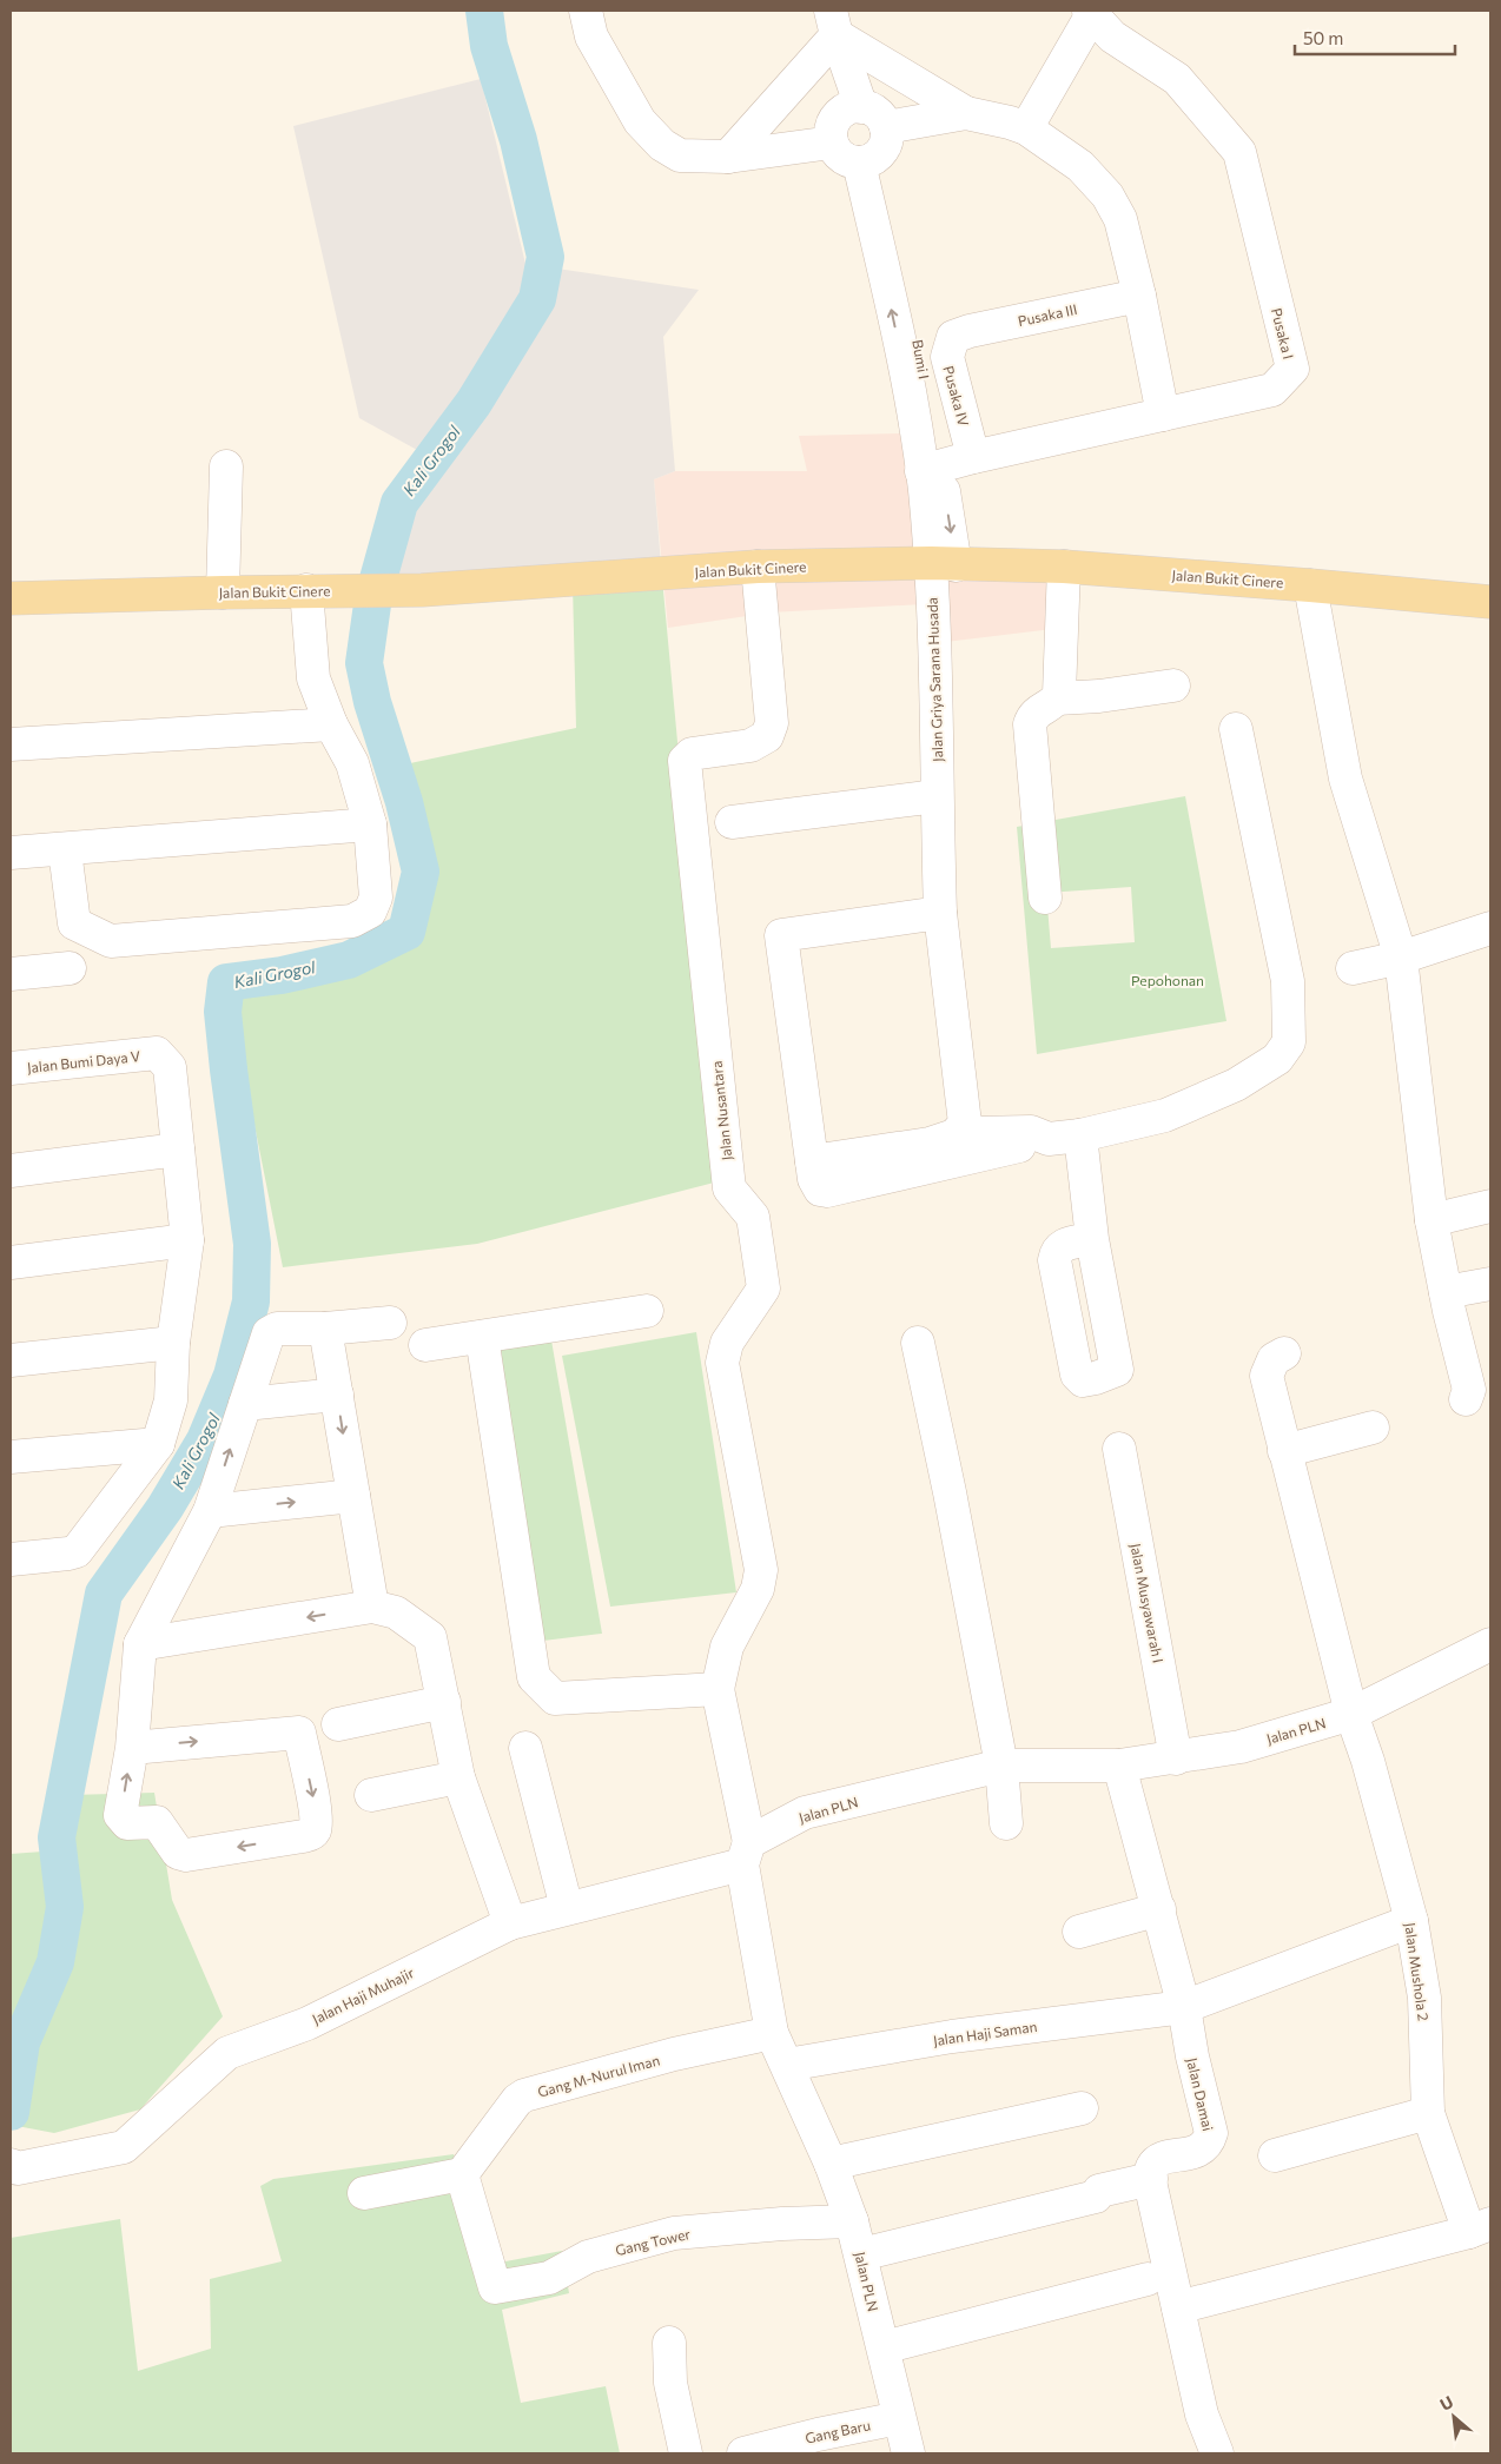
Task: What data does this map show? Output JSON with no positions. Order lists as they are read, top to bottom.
{
  "streets": {
    "main road": ["Jalan Bukit Cinere"],
    "street": [
      "Pusaka III",
      "Pusaka I",
      "Bumi I",
      "Pusaka IV",
      "Jalan Griya Sarana Husada",
      "Jalan Bumi Daya V",
      "Jalan Nusantara",
      "Jalan Musyawarah I",
      "Jalan PLN",
      "Jalan Mushola 2",
      "Jalan Haji Muhajir",
      "Jalan Haji Saman",
      "Gang M-Nurul Iman",
      "Jalan Damai",
      "Gang Tower",
      "Gang Baru"
    ]
  },
  "crossings": [
    ["Pusaka III", "Pusaka IV"],
    ["Pusaka I", "Bumi I"],
    ["Pusaka I", "Pusaka IV"],
    ["Bumi I", "Jalan Bukit Cinere"],
    ["Bumi I", "Jalan Griya Sarana Husada"],
    ["Jalan Bukit Cinere", "Jalan Griya Sarana Husada"],
    ["Jalan Bukit Cinere", "Jalan Nusantara"],
    ["Jalan Musyawarah I", "Jalan PLN"],
    ["Jalan PLN", "Jalan Mushola 2"],
    ["Jalan PLN", "Jalan Haji Muhajir"],
    ["Jalan PLN", "Jalan Haji Saman"],
    ["Jalan PLN", "Gang M-Nurul Iman"],
    ["Jalan PLN", "Jalan Damai"],
    ["Jalan PLN", "Gang Tower"],
    ["Jalan PLN", "Gang Baru"],
    ["Jalan Mushola 2", "Jalan Haji Saman"],
    ["Jalan Haji Saman", "Jalan Damai"],
    ["Gang M-Nurul Iman", "Gang Tower"]
  ],
  "water": ["Kali Grogol"],
  "parks": ["Pepohonan"],
  "scale_bar": "50 m",
  "north": "top left"
}
